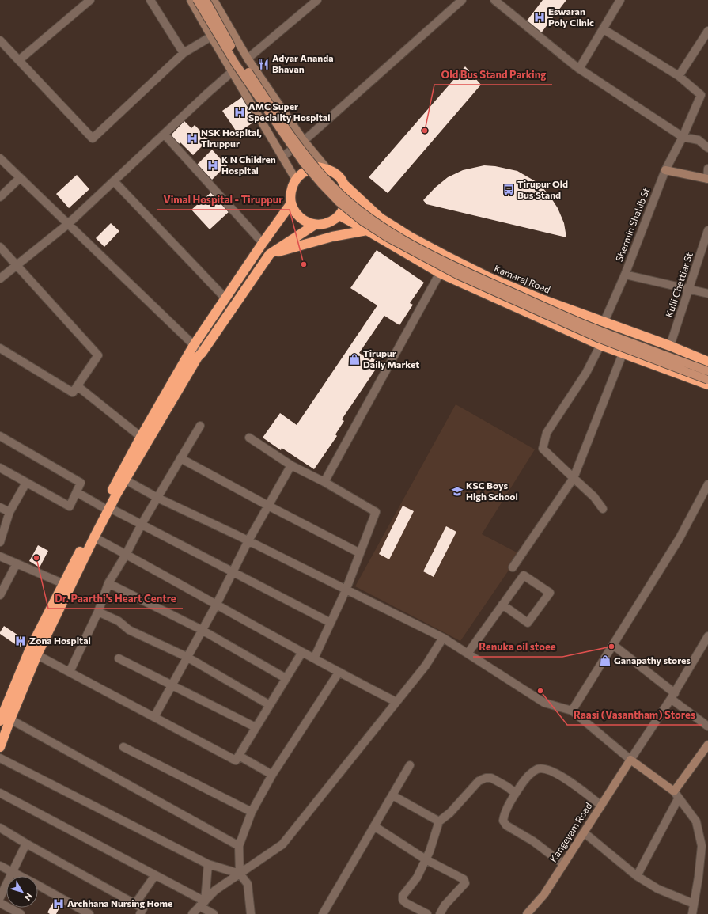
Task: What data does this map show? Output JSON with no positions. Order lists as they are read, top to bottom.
{
  "streets": {
    "highway": ["Kamaraj Road"],
    "street": ["Shermin Shahib St", "Kulli Chettiar St", "Kangeyam Road"]
  },
  "crossings": [
    ["Shermin Shahib St", "Kamaraj Road"],
    ["Kamaraj Road", "Kulli Chettiar St"]
  ],
  "places": {
    "hospital": [
      "Eswaran Poly Clinic",
      "AMC Super Speciality Hospital",
      "NSK Hospital, Tiruppur",
      "K N Children Hospital",
      "Zona Hospital",
      "Archhana Nursing Home"
    ],
    "restaurant": ["Adyar Ananda Bhavan"],
    "other": [
      "Old Bus Stand Parking",
      "Vimal Hospital - Tiruppur",
      "Dr. Paarthi's Heart Centre",
      "Renuka oil stoee",
      "Raasi (Vasantham) Stores"
    ],
    "bus stop": ["Tirupur Old Bus Stand"],
    "shop": ["Tirupur Daily Market", "Ganapathy stores"],
    "school or university": ["KSC Boys High School"]
  },
  "north": "bottom right"
}
